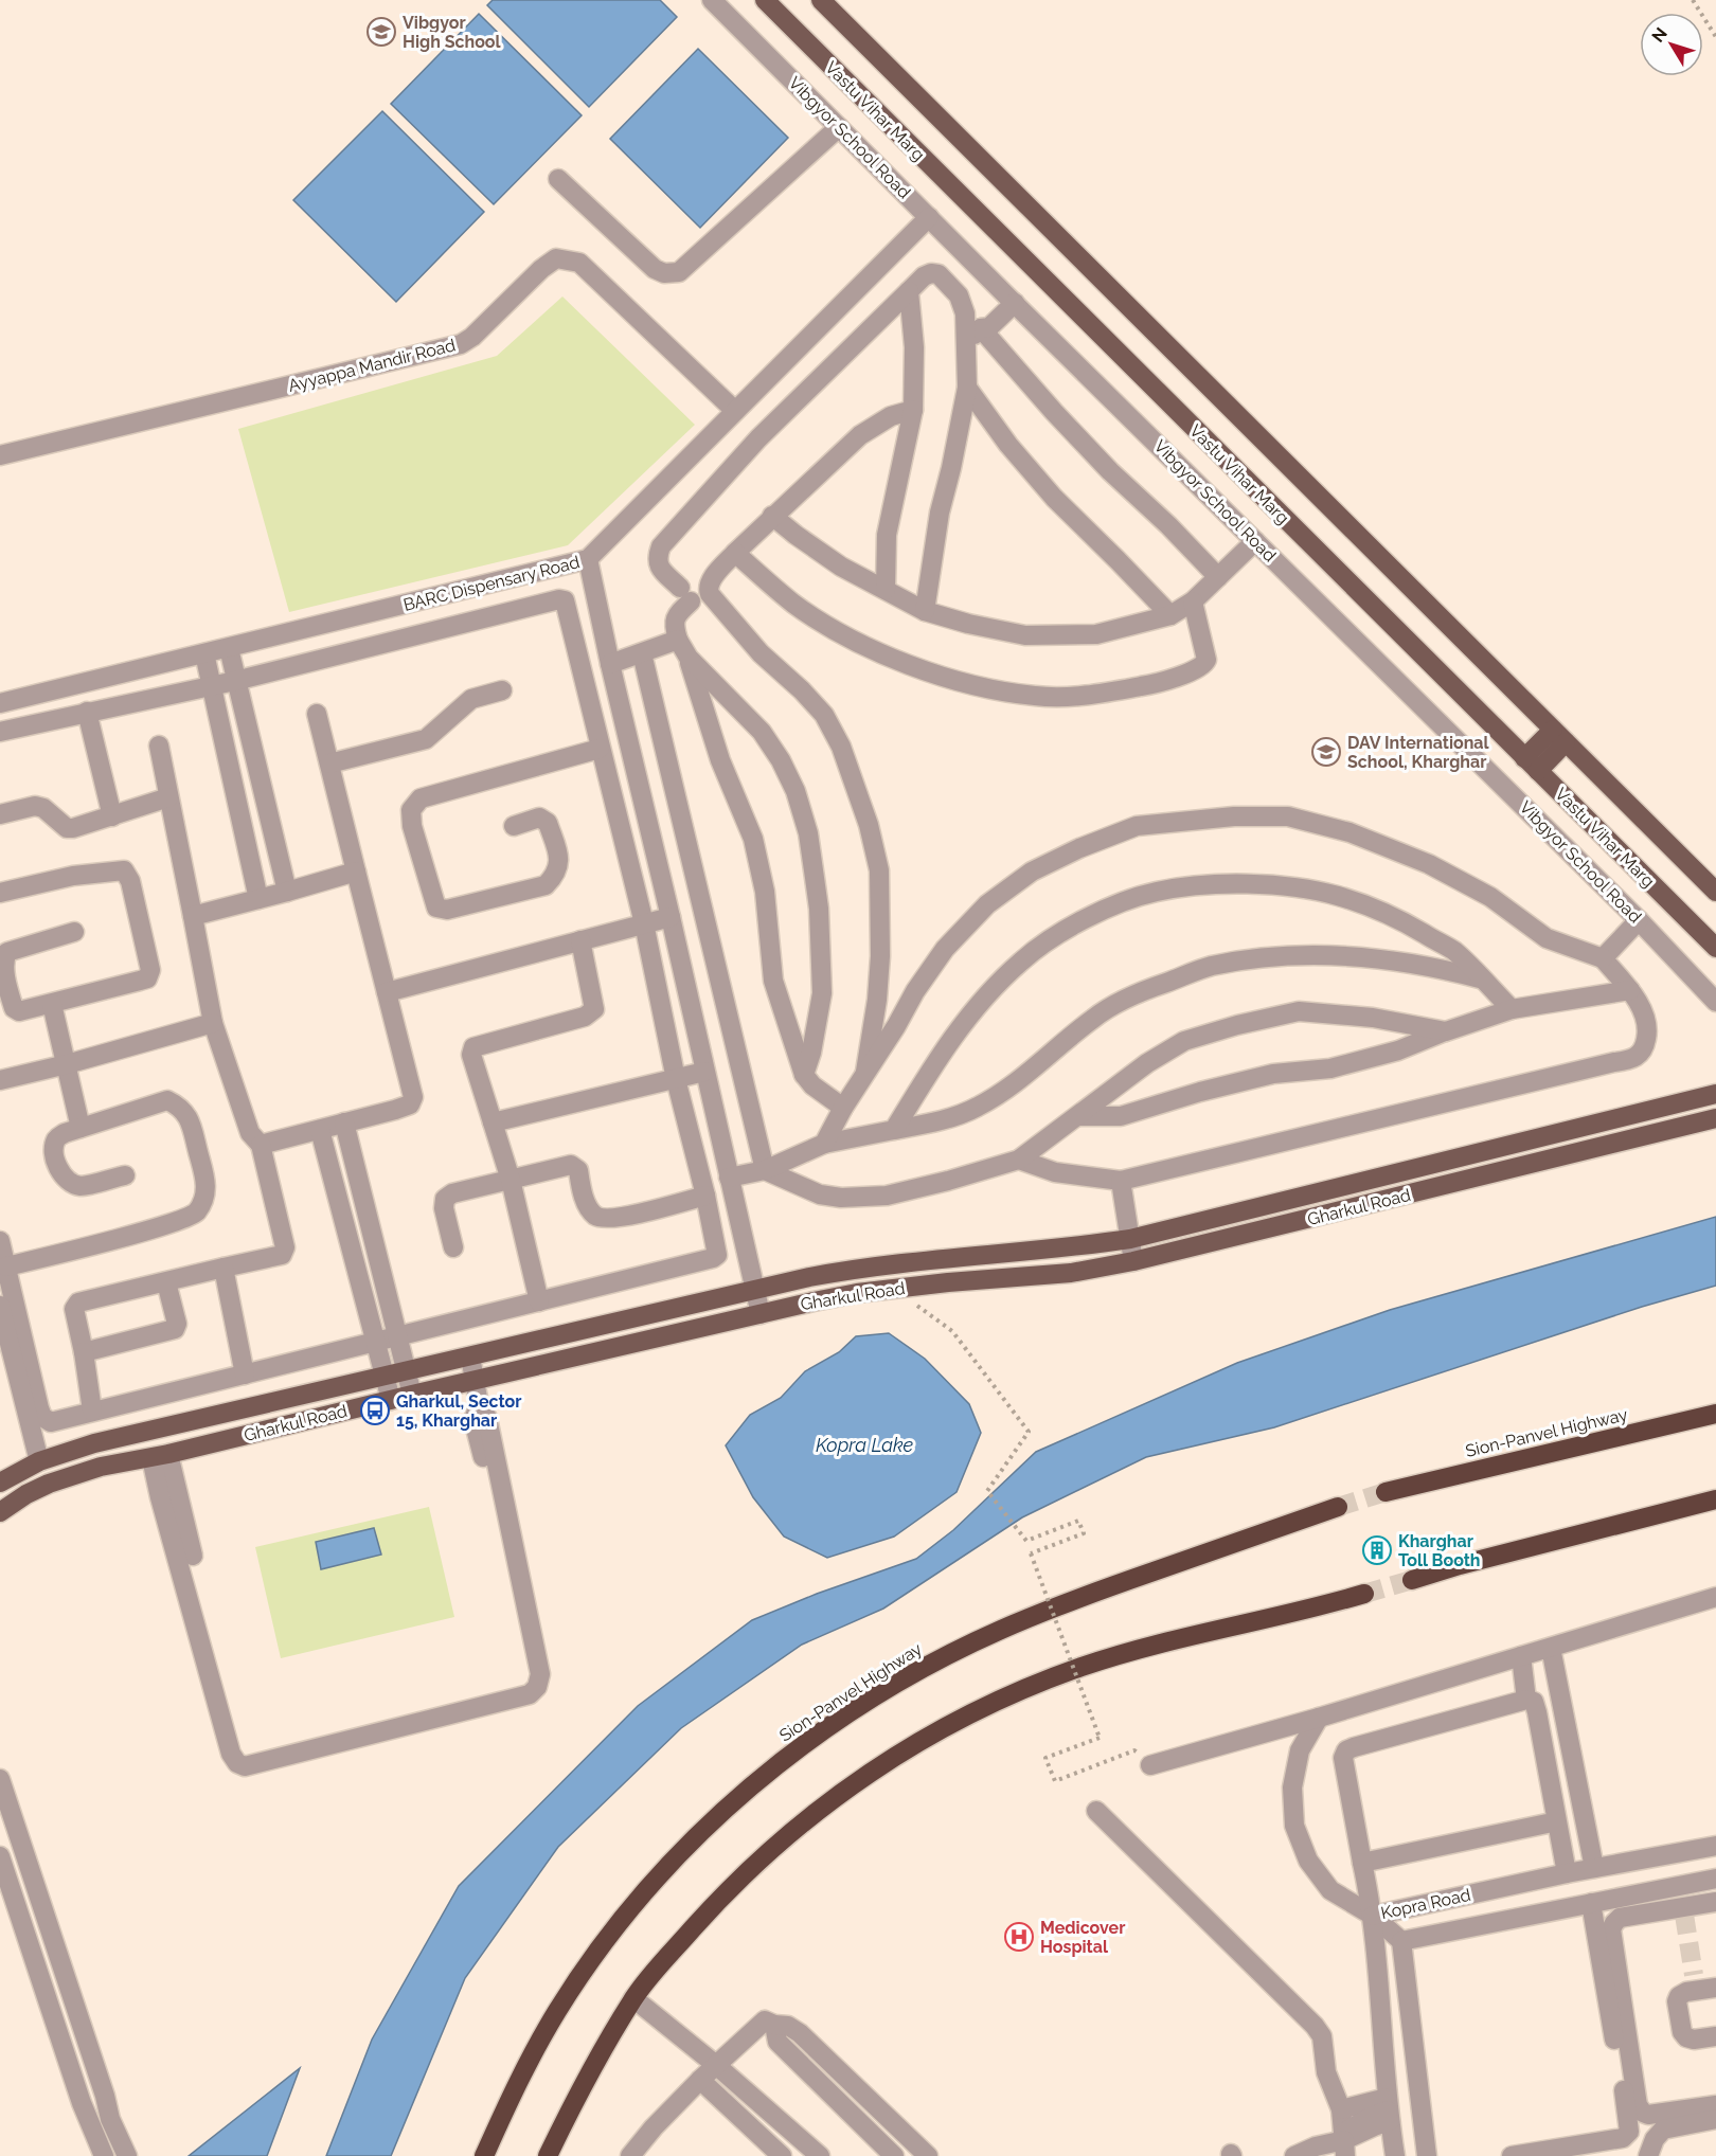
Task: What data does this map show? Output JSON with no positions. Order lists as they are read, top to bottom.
{
  "streets": {
    "highway": ["Sion-Panvel Highway"],
    "main road": ["Vastu Vihar Marg", "Gharkul Road"],
    "street": [
      "Vibgyor School Road",
      "Ayyappa Mandir Road",
      "BARC Dispensary Road",
      "Kopra Road"
    ]
  },
  "crossings": [
    ["Vibgyor School Road", "BARC Dispensary Road"],
    ["Ayyappa Mandir Road", "BARC Dispensary Road"]
  ],
  "water": ["Kopra Lake"],
  "places": {
    "school or university": ["Vibgyor High School", "DAV International School, Kharghar"],
    "bus stop": ["Gharkul, Sector 15, Kharghar"],
    "building": ["Kharghar Toll Booth"],
    "hospital": ["Medicover Hospital"]
  },
  "north": "top left"
}
